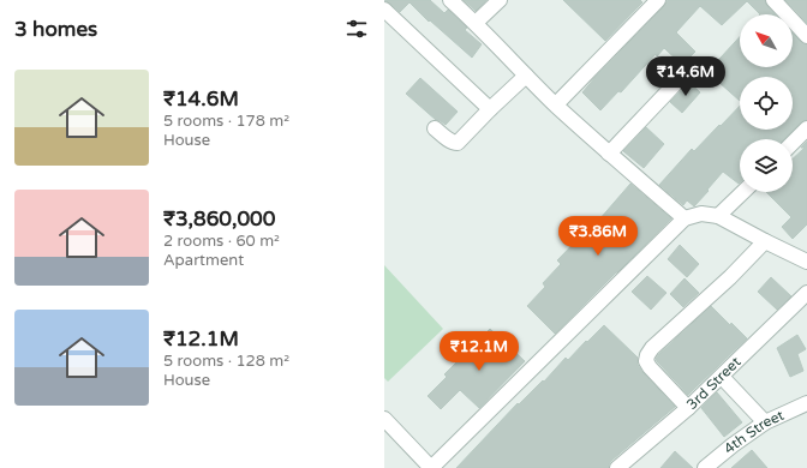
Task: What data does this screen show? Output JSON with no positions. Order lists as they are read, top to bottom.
{
  "streets": {
    "street": ["3rd Street", "4th Street"]
  },
  "north": "top left",
  "page": {
    "heading": "3 homes",
    "price": ["₹14.6M", "₹3.86M", "₹12.1M"],
    "list": [
      {
        "name": "₹14.6M",
        "note": "5 rooms · 178 m² · House"
      },
      {
        "name": "₹3,860,000",
        "note": "2 rooms · 60 m² · Apartment"
      },
      {
        "name": "₹12.1M",
        "note": "5 rooms · 128 m² · House"
      }
    ]
  }
}
